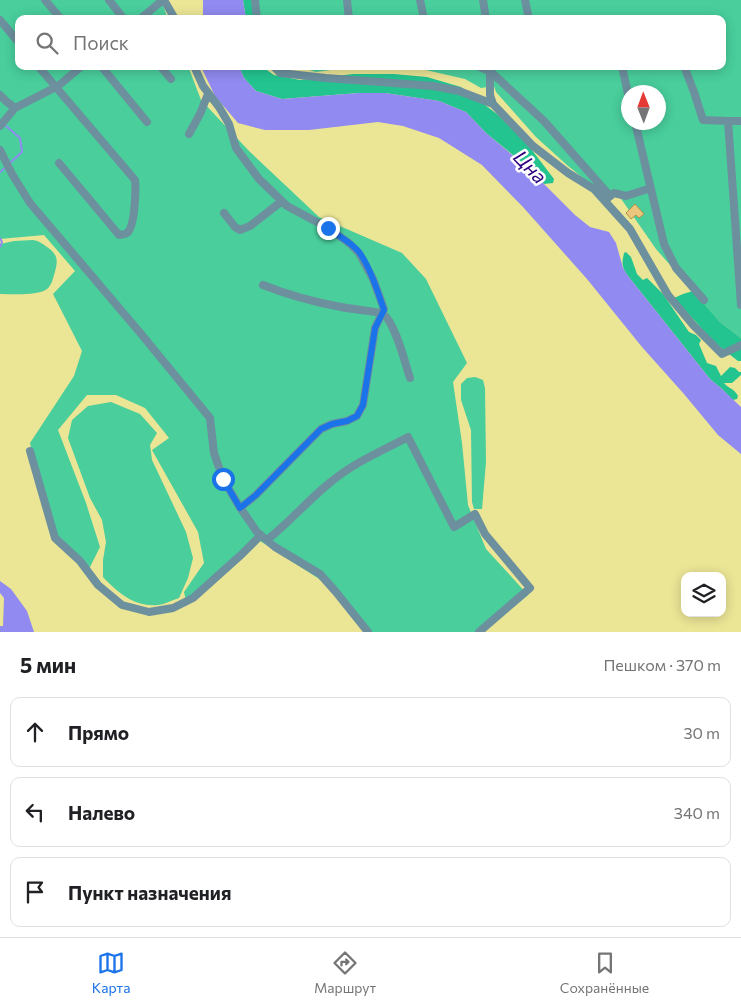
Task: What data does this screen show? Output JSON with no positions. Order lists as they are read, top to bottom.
{
  "water": ["Цна"],
  "north": "top",
  "page": {
    "search": "Поиск",
    "heading": ["5 мин", "Пешком · 370 m"],
    "list": [
      ["Прямо", "30 m"],
      ["Налево", "340 m"],
      "Пункт назначения"
    ],
    "nav": ["Карта", "Маршрут", "Сохранённые"]
  }
}
